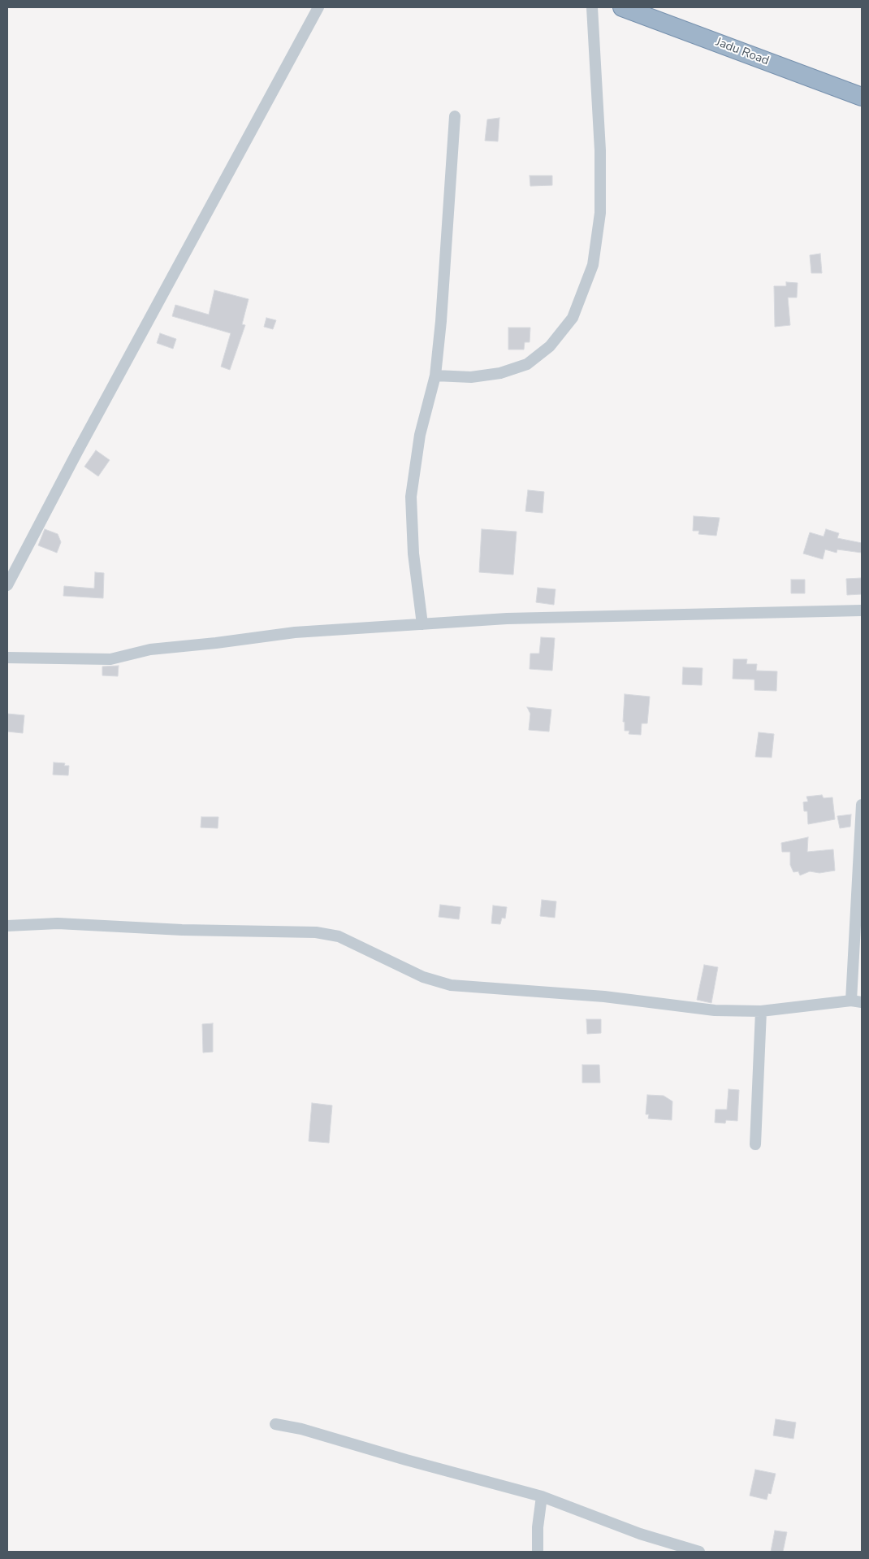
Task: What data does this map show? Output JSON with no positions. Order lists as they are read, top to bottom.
{
  "streets": {
    "highway": ["Jadu Road"]
  }
}
